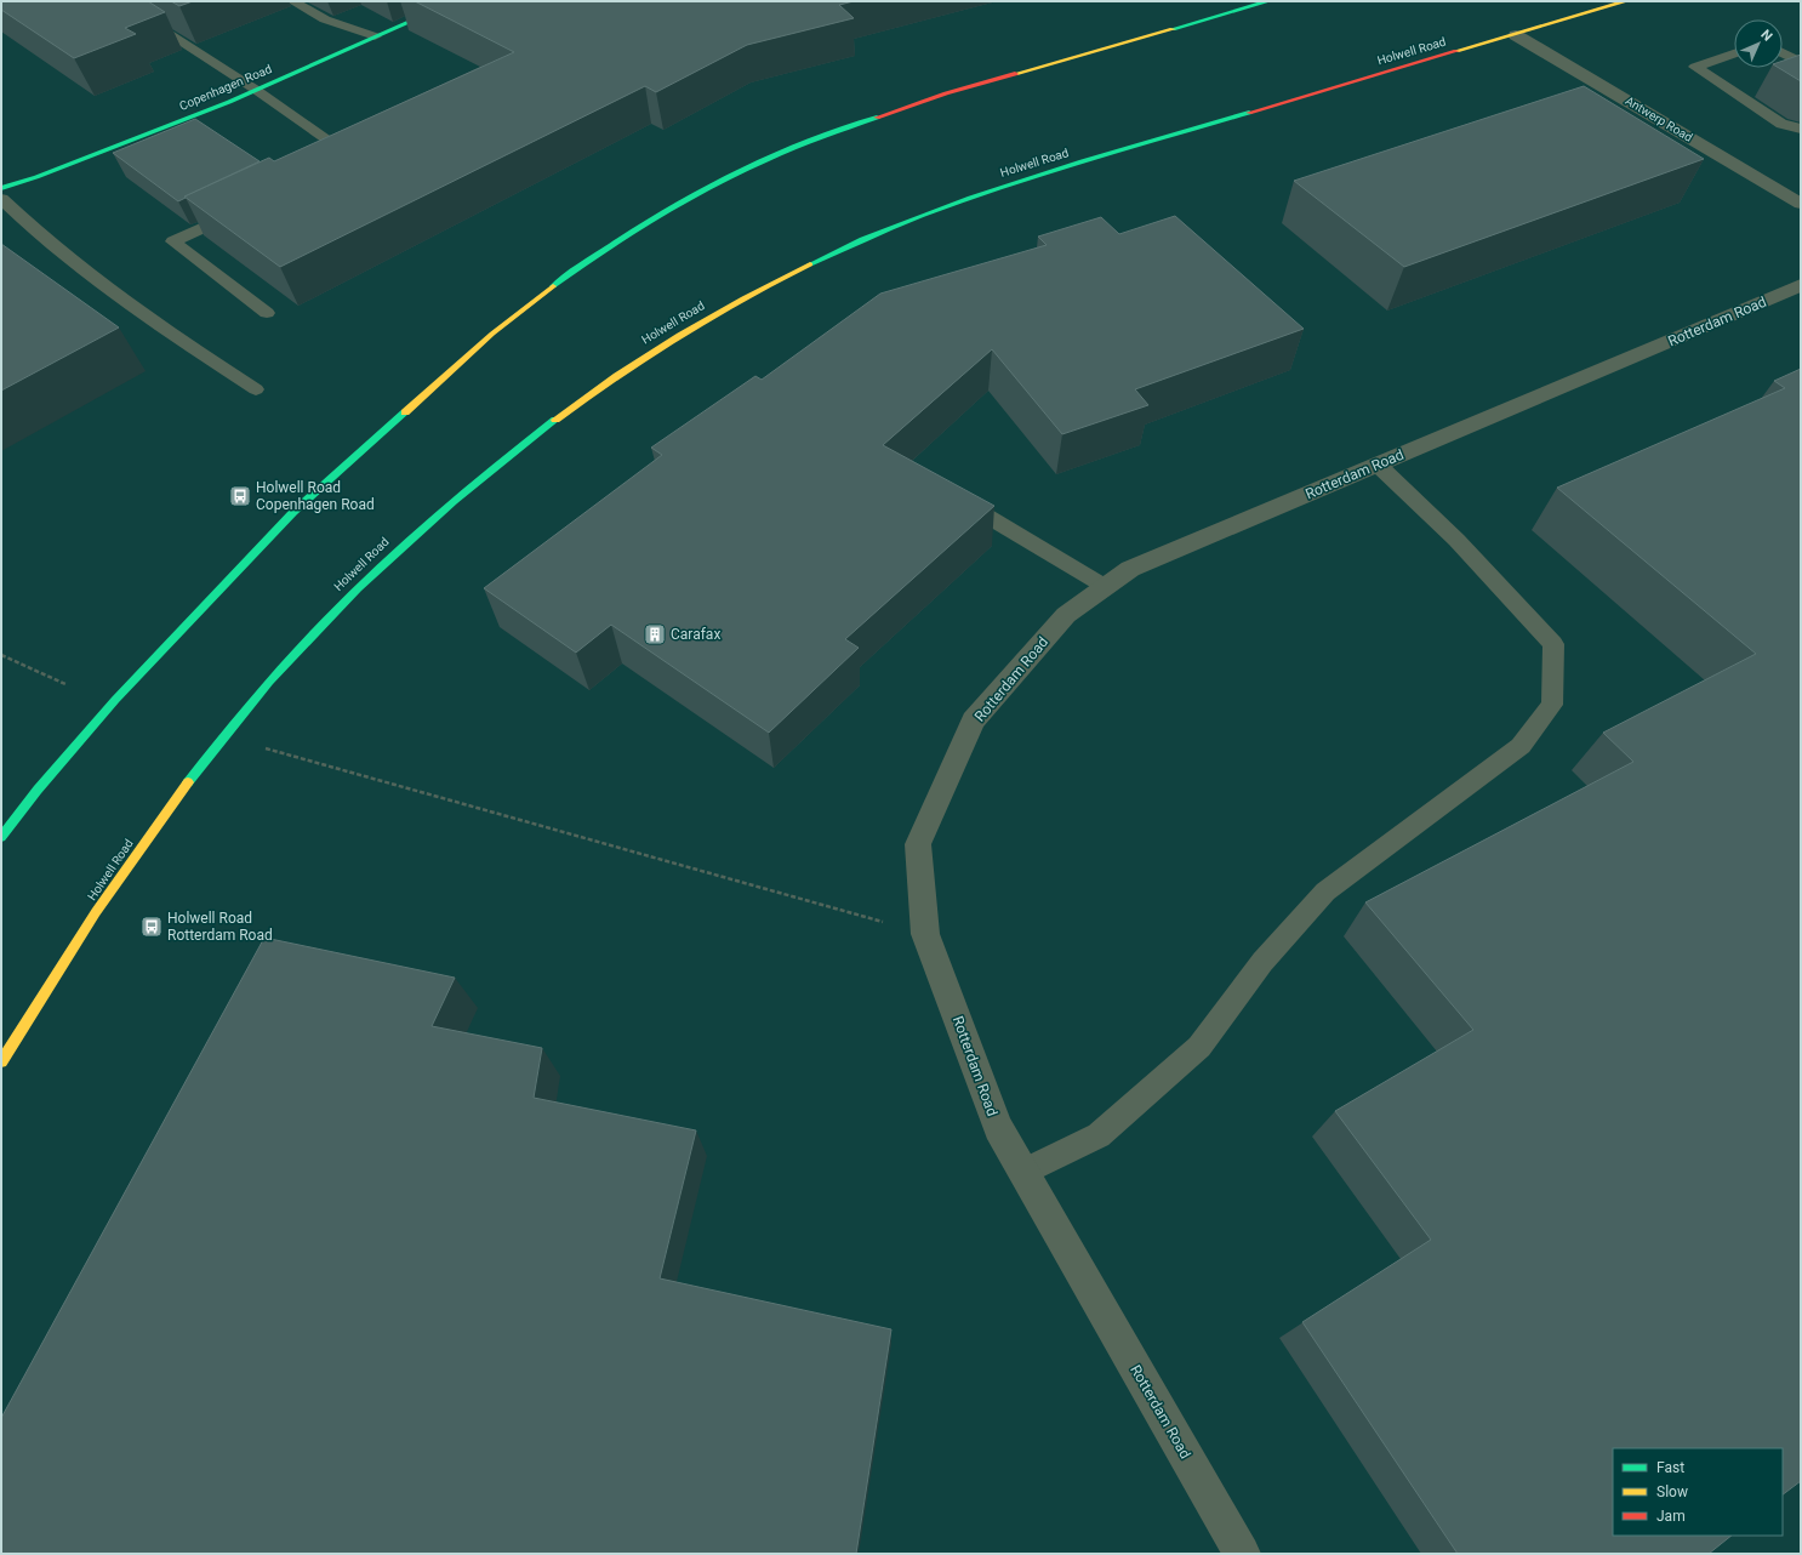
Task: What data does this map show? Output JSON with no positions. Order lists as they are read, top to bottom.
{
  "streets": {
    "main road": ["Holwell Road", "Copenhagen Road"],
    "street": ["Antwerp Road", "Rotterdam Road"]
  },
  "crossings": [
    ["Holwell Road", "Antwerp Road"]
  ],
  "places": {
    "bus stop": ["Holwell Road Copenhagen Road", "Holwell Road Rotterdam Road"],
    "building": ["Carafax"]
  },
  "legend": ["Fast", "Slow", "Jam"],
  "north": "top right"
}
